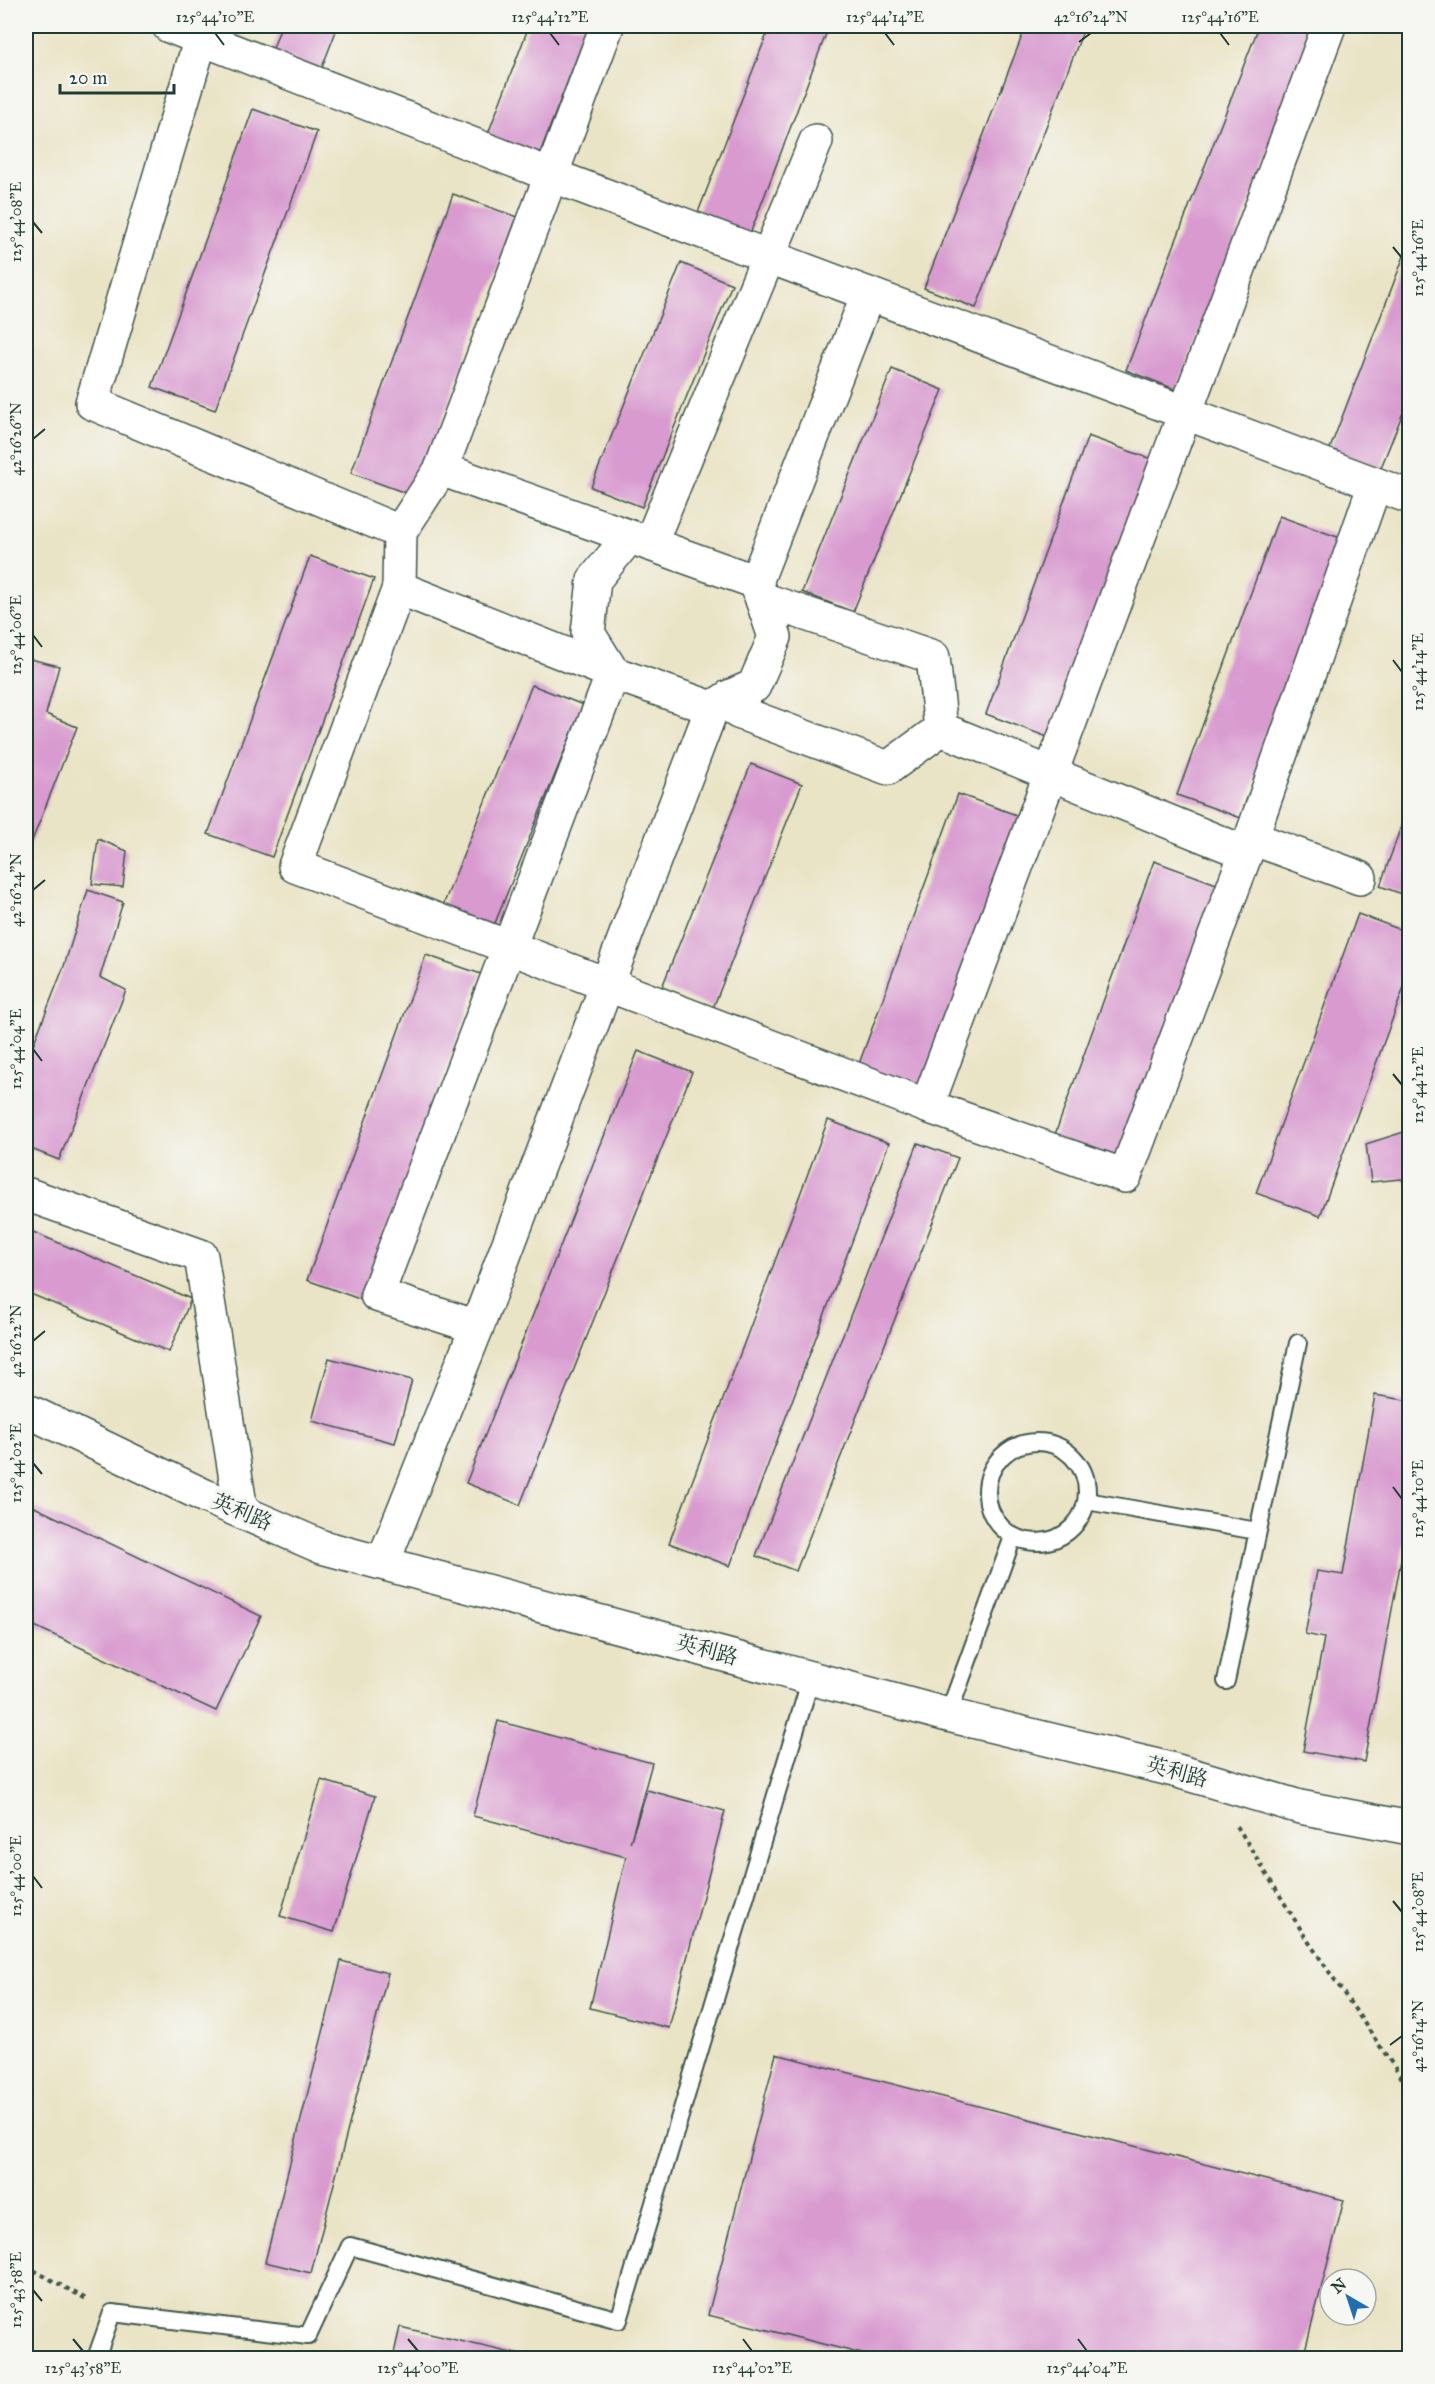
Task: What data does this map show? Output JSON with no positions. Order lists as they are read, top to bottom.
{
  "streets": {
    "street": ["英利路"]
  },
  "scale_bar": "20 m",
  "north": "top left",
  "coordinates": [
    "125°44'10\"E",
    "125°44'12\"E",
    "125°44'14\"E",
    "42°16'24\"N",
    "125°44'16\"E",
    "125°44'08\"E",
    "42°16'26\"N",
    "125°44'06\"E",
    "125°44'04\"E",
    "42°16'22\"N",
    "125°44'02\"E",
    "125°44'00\"E",
    "42°16'14\"N",
    "125°43'58\"E"
  ]
}
